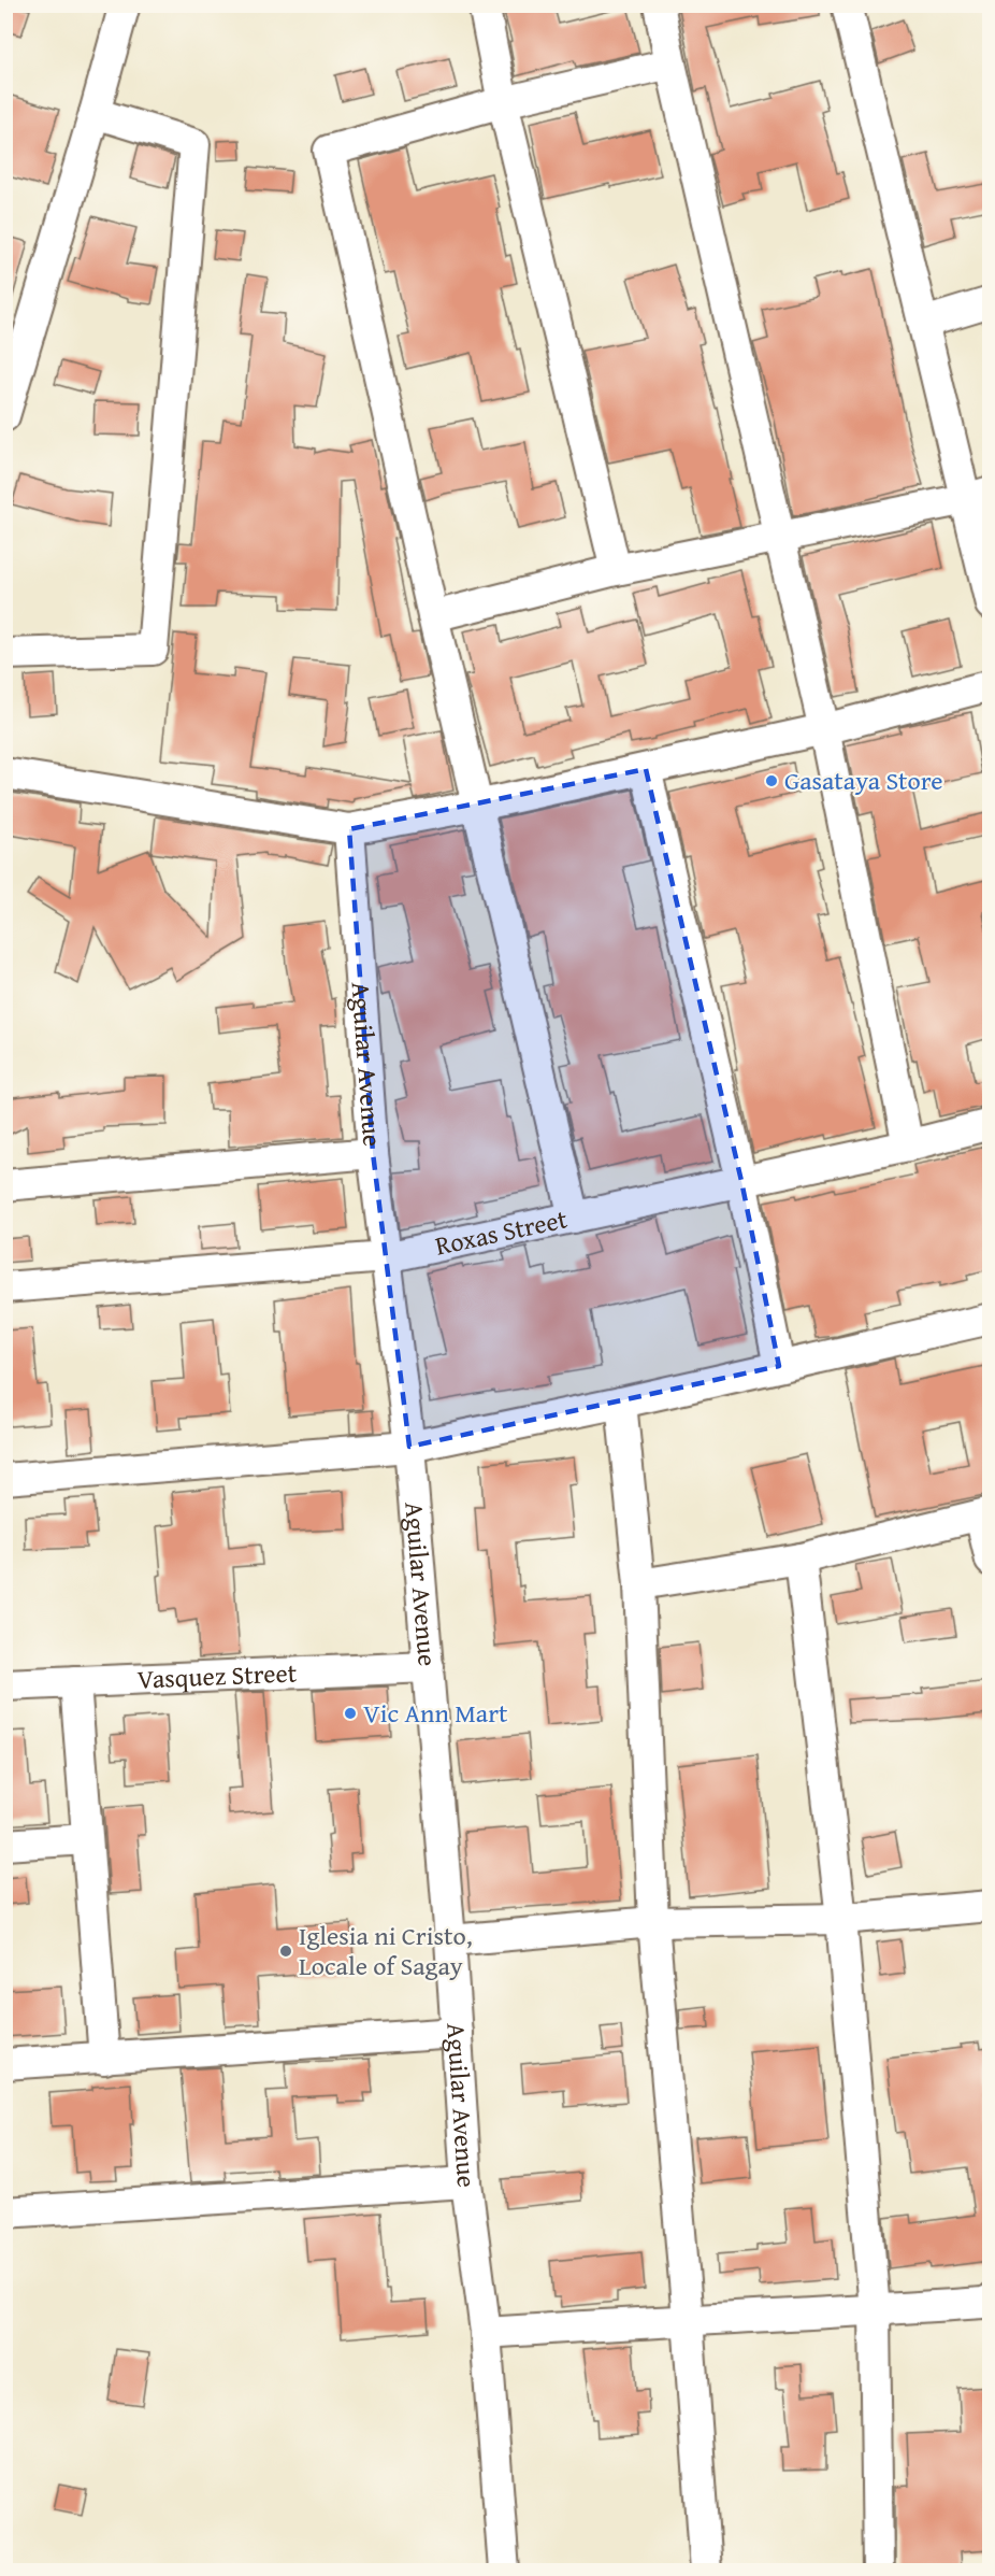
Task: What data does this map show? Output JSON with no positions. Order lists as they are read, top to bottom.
{
  "streets": {
    "street": ["Aguilar Avenue", "Roxas Street", "Vasquez Street"]
  },
  "crossings": [
    ["Aguilar Avenue", "Roxas Street"],
    ["Aguilar Avenue", "Vasquez Street"]
  ],
  "places": ["Gasataya Store", "Vic Ann Mart", "Iglesia ni Cristo, Locale of Sagay"]
}
